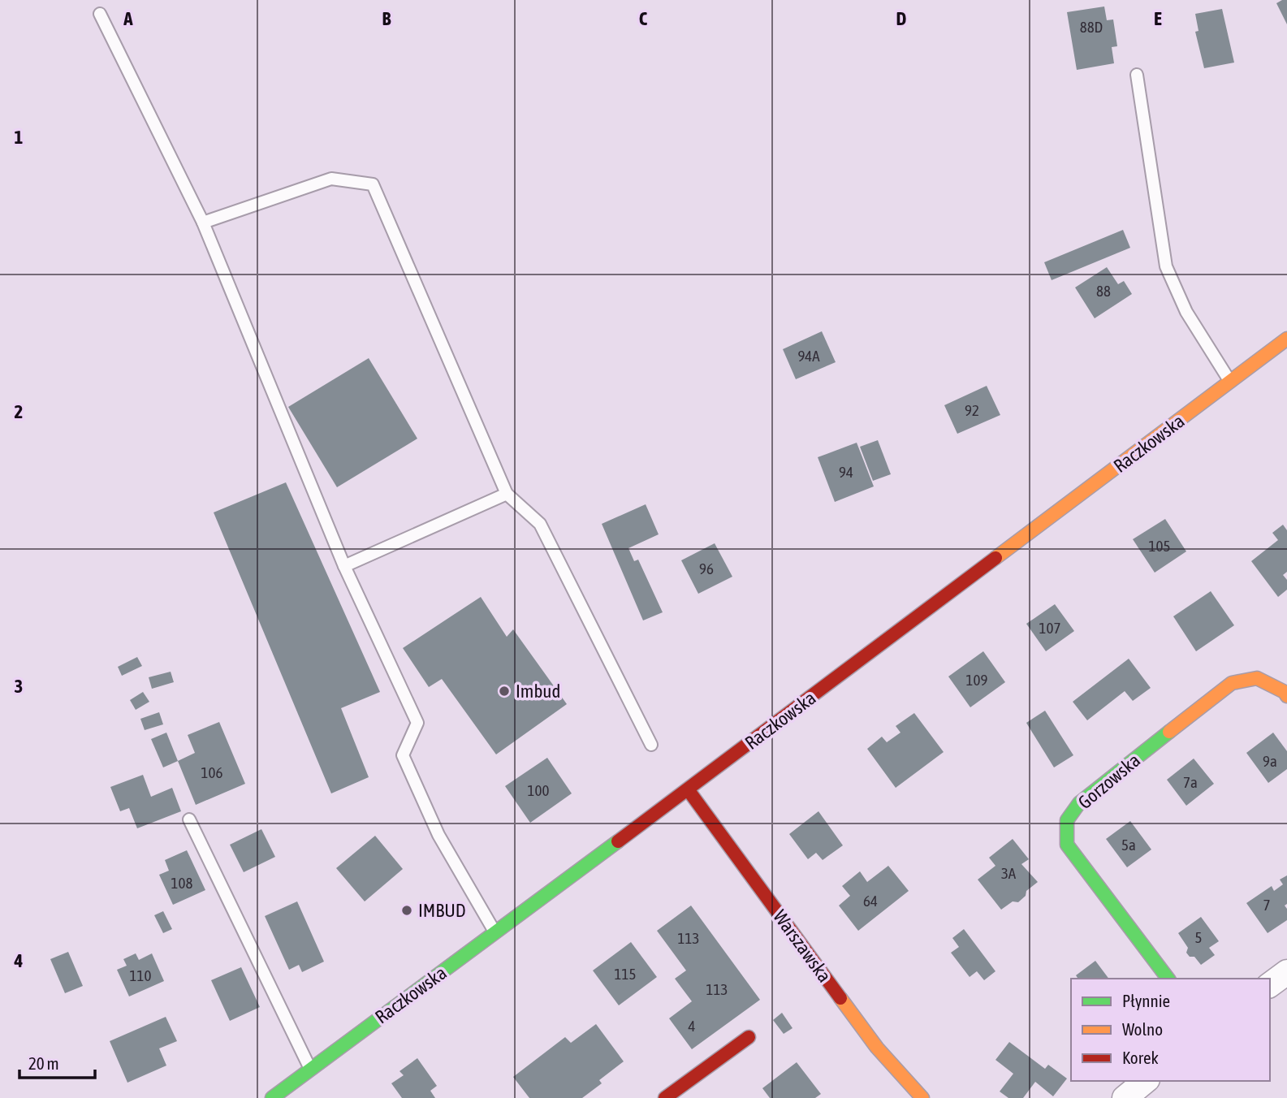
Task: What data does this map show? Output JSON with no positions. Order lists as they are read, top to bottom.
{
  "streets": {
    "street": ["Raczkowska", "Gorzowska", "Warszawska"]
  },
  "crossings": [
    ["Raczkowska", "Warszawska"]
  ],
  "places": ["Imbud", "IMBUD"],
  "house_numbers": [
    "88D",
    "88",
    "94A",
    "92",
    "94",
    "105",
    "96",
    "107",
    "109",
    "9a",
    "106",
    "7a",
    "100",
    "5a",
    "3A",
    "108",
    "64",
    "7",
    "5",
    "113",
    "115",
    "110",
    "113",
    "4"
  ],
  "legend": ["Płynnie", "Wolno", "Korek"],
  "scale_bar": "20 m",
  "grid": {
    "columns": [
      "A",
      "B",
      "C",
      "D",
      "E"
    ],
    "rows": [
      "1",
      "2",
      "3",
      "4"
    ]
  }
}
